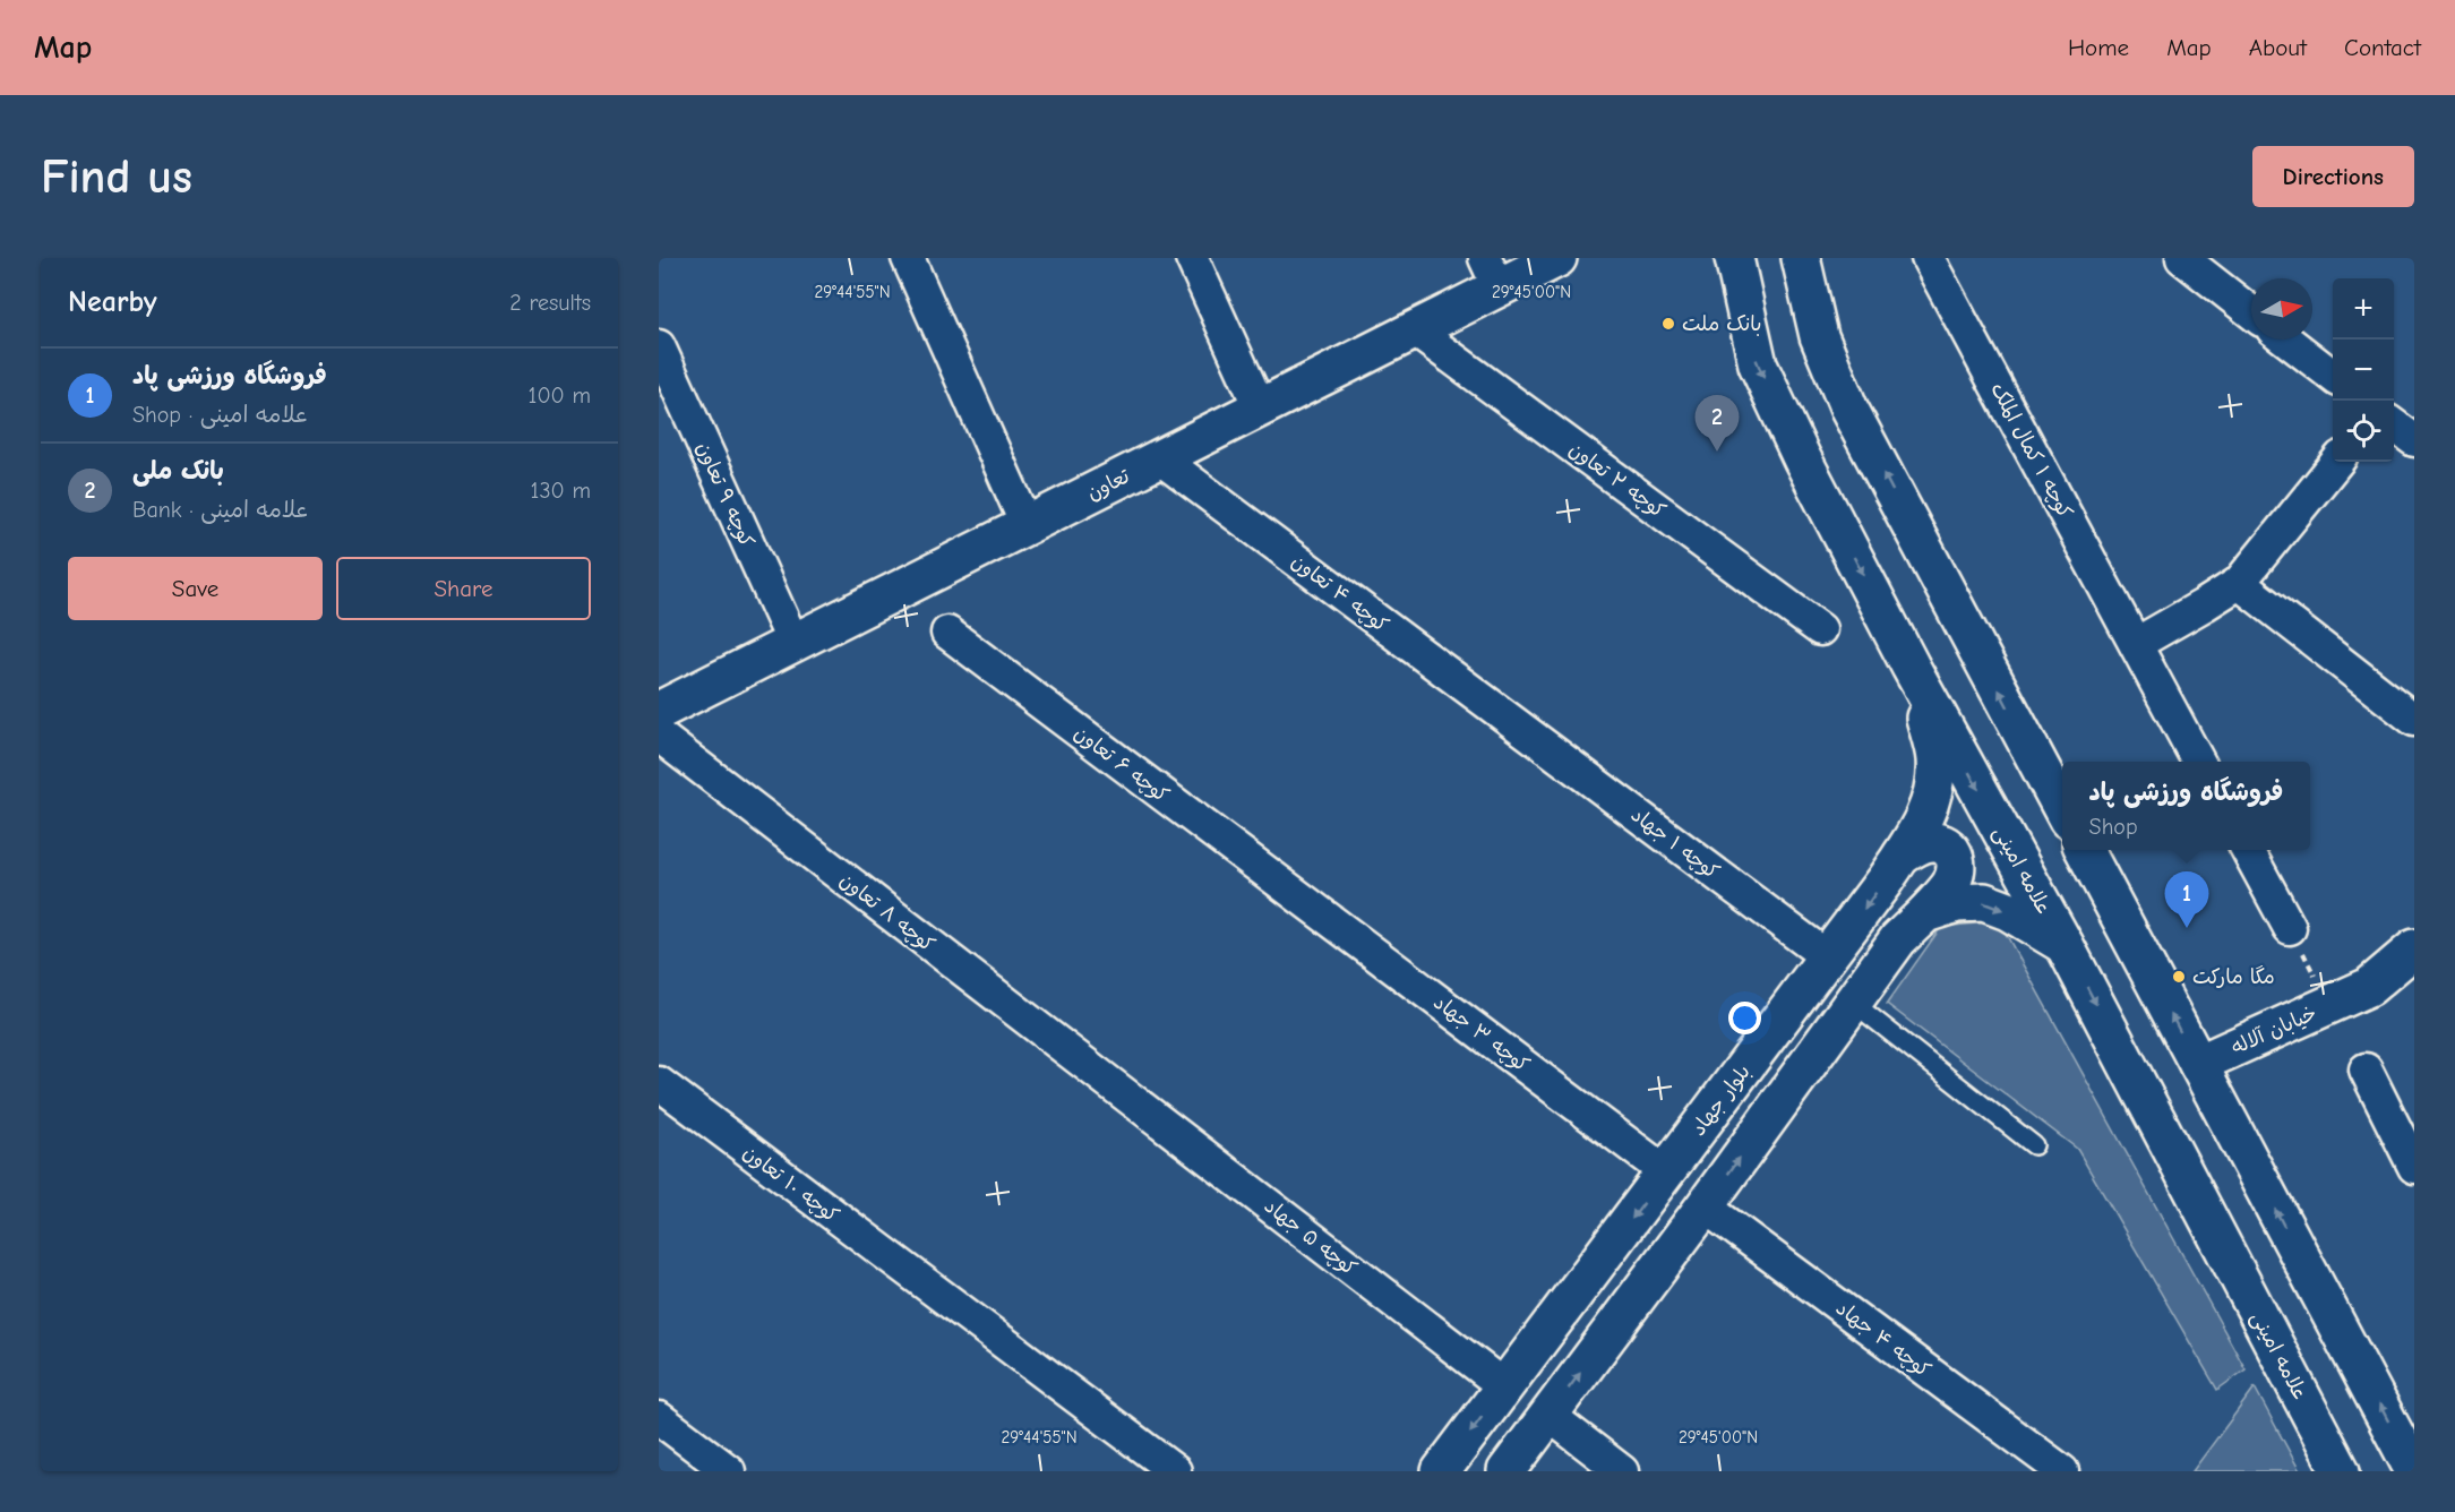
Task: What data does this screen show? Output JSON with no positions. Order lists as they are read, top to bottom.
{
  "streets": {
    "street": [
      "کوچه ۱ کمال الملک",
      "کوچه ۲ تعاون",
      "تعاون",
      "کوچه ۹ تعاون",
      "کوچه ۴ تعاون",
      "کوچه ۶ تعاون",
      "کوچه ۱ جهاد",
      "علامه امینی",
      "کوچه ۸ تعاون",
      "خیابان آلاله",
      "کوچه ۳ جهاد",
      "بلوار جهاد",
      "کوچه ۱۰ تعاون",
      "کوچه ۵ جهاد",
      "کوچه ۴ جهاد"
    ]
  },
  "crossings": [
    ["کوچه ۲ تعاون", "تعاون"],
    ["تعاون", "کوچه ۹ تعاون"],
    ["تعاون", "کوچه ۴ تعاون"],
    ["کوچه ۴ تعاون", "کوچه ۱ جهاد"],
    ["کوچه ۶ تعاون", "کوچه ۳ جهاد"],
    ["کوچه ۱ جهاد", "بلوار جهاد"],
    ["علامه امینی", "بلوار جهاد"],
    ["کوچه ۸ تعاون", "کوچه ۵ جهاد"],
    ["کوچه ۳ جهاد", "بلوار جهاد"],
    ["بلوار جهاد", "کوچه ۵ جهاد"]
  ],
  "places": ["بانک ملت", "مگا مارکت"],
  "north": "right",
  "page": {
    "header": "Map",
    "nav": [
      "Home",
      "Map",
      "About",
      "Contact"
    ],
    "buttons": [
      "Directions",
      ["Save", "Share"]
    ],
    "title": "Find us",
    "heading": ["Nearby", "2 results"],
    "map_buttons": ["+", "−"],
    "list": [
      {
        "mark": "1",
        "name": "فروشگاه ورزشی پاد",
        "note": "Shop · علامه امینی",
        "value": "100 m"
      },
      {
        "mark": "2",
        "name": "بانک ملی",
        "note": "Bank · علامه امینی",
        "value": "130 m"
      }
    ],
    "pins": ["2", "1"],
    "popup": ["فروشگاه ورزشی پاد", "Shop"]
  },
  "coordinates": ["29°44'55\"N", "29°45'00\"N"]
}
